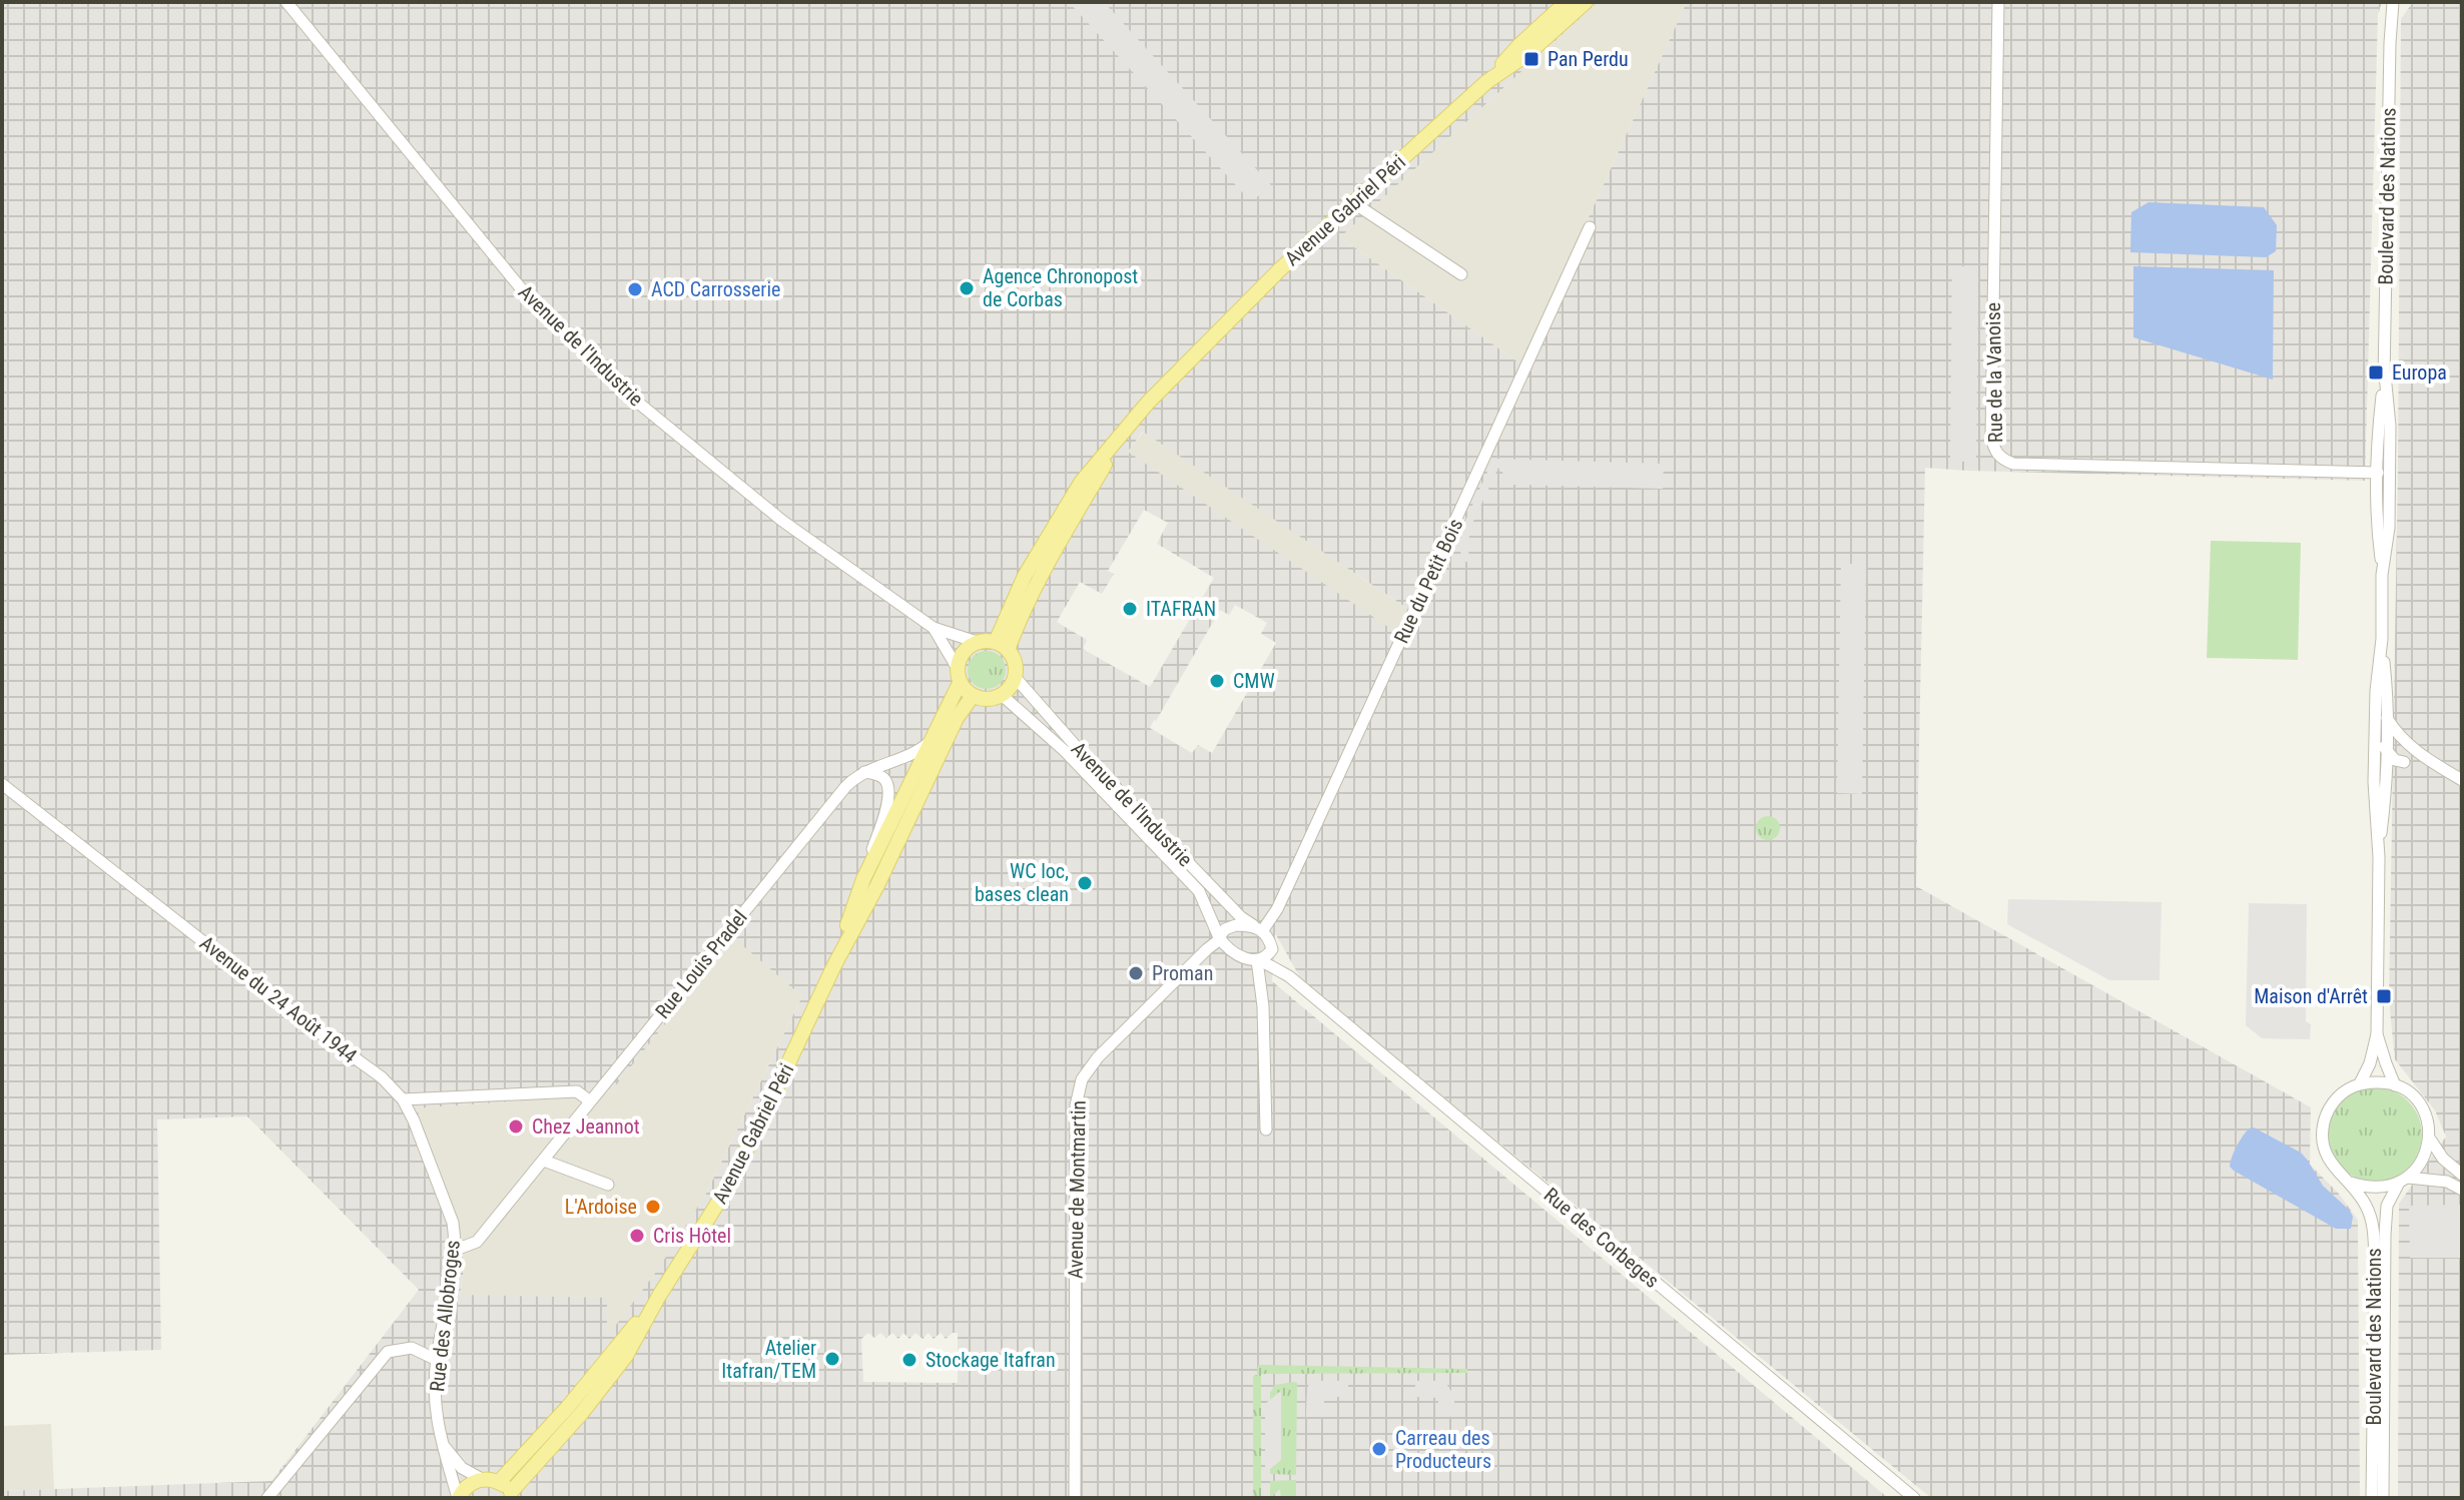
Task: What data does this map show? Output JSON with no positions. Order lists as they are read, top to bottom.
{
  "streets": {
    "main road": ["Avenue Gabriel Péri"],
    "street": [
      "Boulevard des Nations",
      "Avenue de l'Industrie",
      "Rue de la Vanoise",
      "Rue du Petit Bois",
      "Rue Louis Pradel",
      "Avenue du 24 Août 1944",
      "Avenue de Montmartin",
      "Rue des Corbeges",
      "Rue des Allobroges"
    ]
  },
  "crossings": [
    ["Boulevard des Nations", "Rue de la Vanoise"],
    ["Avenue Gabriel Péri", "Avenue de l'Industrie"],
    ["Avenue Gabriel Péri", "Rue Louis Pradel"],
    ["Avenue de l'Industrie", "Rue du Petit Bois"],
    ["Avenue de l'Industrie", "Avenue de Montmartin"],
    ["Avenue de l'Industrie", "Rue des Corbeges"],
    ["Rue Louis Pradel", "Rue des Allobroges"],
    ["Avenue du 24 Août 1944", "Rue des Allobroges"],
    ["Avenue de Montmartin", "Rue des Corbeges"]
  ],
  "places": {
    "transit": ["Pan Perdu", "Europa", "Maison d'Arrêt"],
    "other": [
      "Agence Chronopost de Corbas",
      "ACD Carrosserie",
      "ITAFRAN",
      "CMW",
      "WC loc, bases clean",
      "Proman",
      "Chez Jeannot",
      "L'Ardoise",
      "Cris Hôtel",
      "Atelier Itafran/TEM",
      "Stockage Itafran",
      "Carreau des Producteurs"
    ]
  }
}
